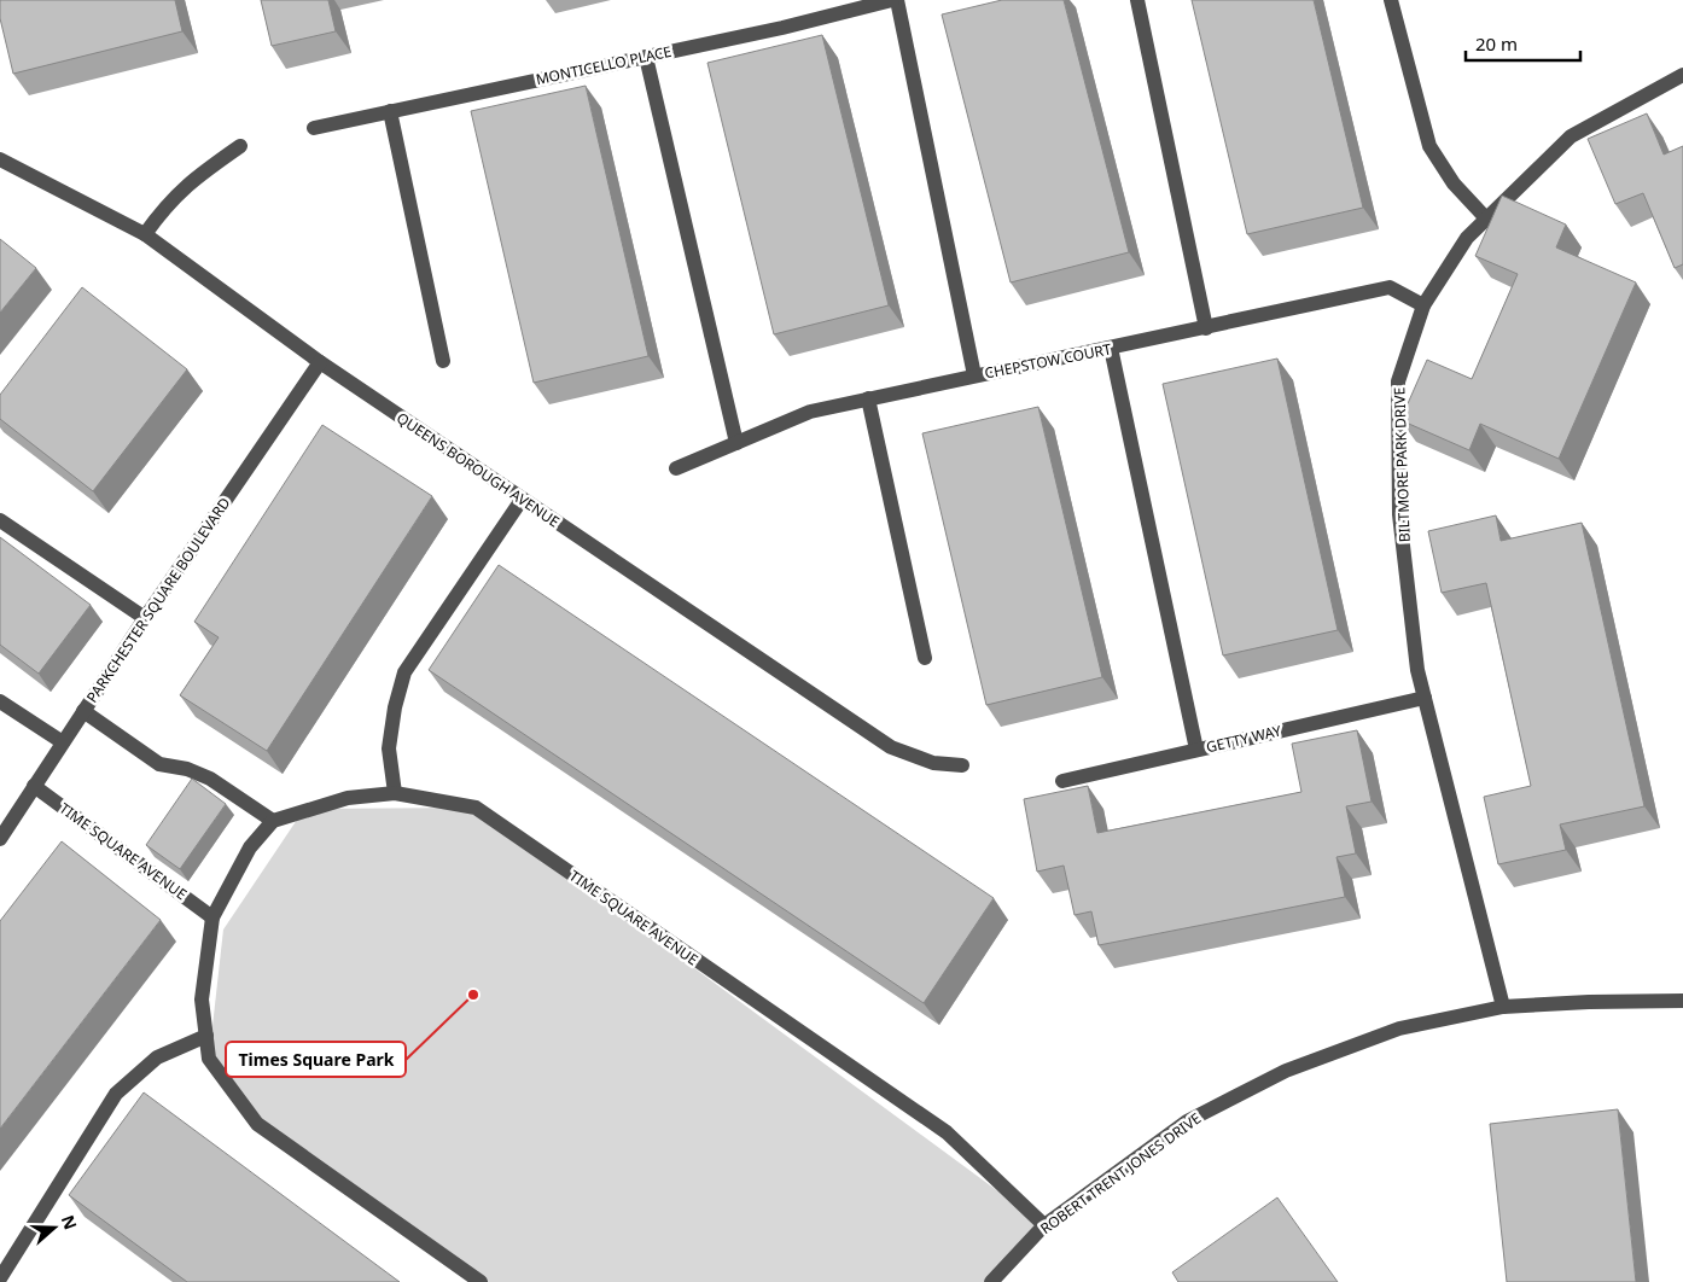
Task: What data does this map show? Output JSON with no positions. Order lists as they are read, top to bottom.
{
  "streets": {
    "street": [
      "MONTICELLO PLACE",
      "CHEPSTOW COURT",
      "BILTMORE PARK DRIVE",
      "QUEENS BOROUGH AVENUE",
      "PARKCHESTER SQUARE BOULEVARD",
      "GETTY WAY",
      "TIME SQUARE AVENUE",
      "ROBERT TRENT JONES DRIVE"
    ]
  },
  "crossings": [
    ["CHEPSTOW COURT", "BILTMORE PARK DRIVE"],
    ["BILTMORE PARK DRIVE", "GETTY WAY"],
    ["BILTMORE PARK DRIVE", "ROBERT TRENT JONES DRIVE"],
    ["QUEENS BOROUGH AVENUE", "PARKCHESTER SQUARE BOULEVARD"],
    ["PARKCHESTER SQUARE BOULEVARD", "TIME SQUARE AVENUE"],
    ["TIME SQUARE AVENUE", "ROBERT TRENT JONES DRIVE"]
  ],
  "places": ["Times Square Park"],
  "scale_bar": "20 m",
  "north": "right"
}
